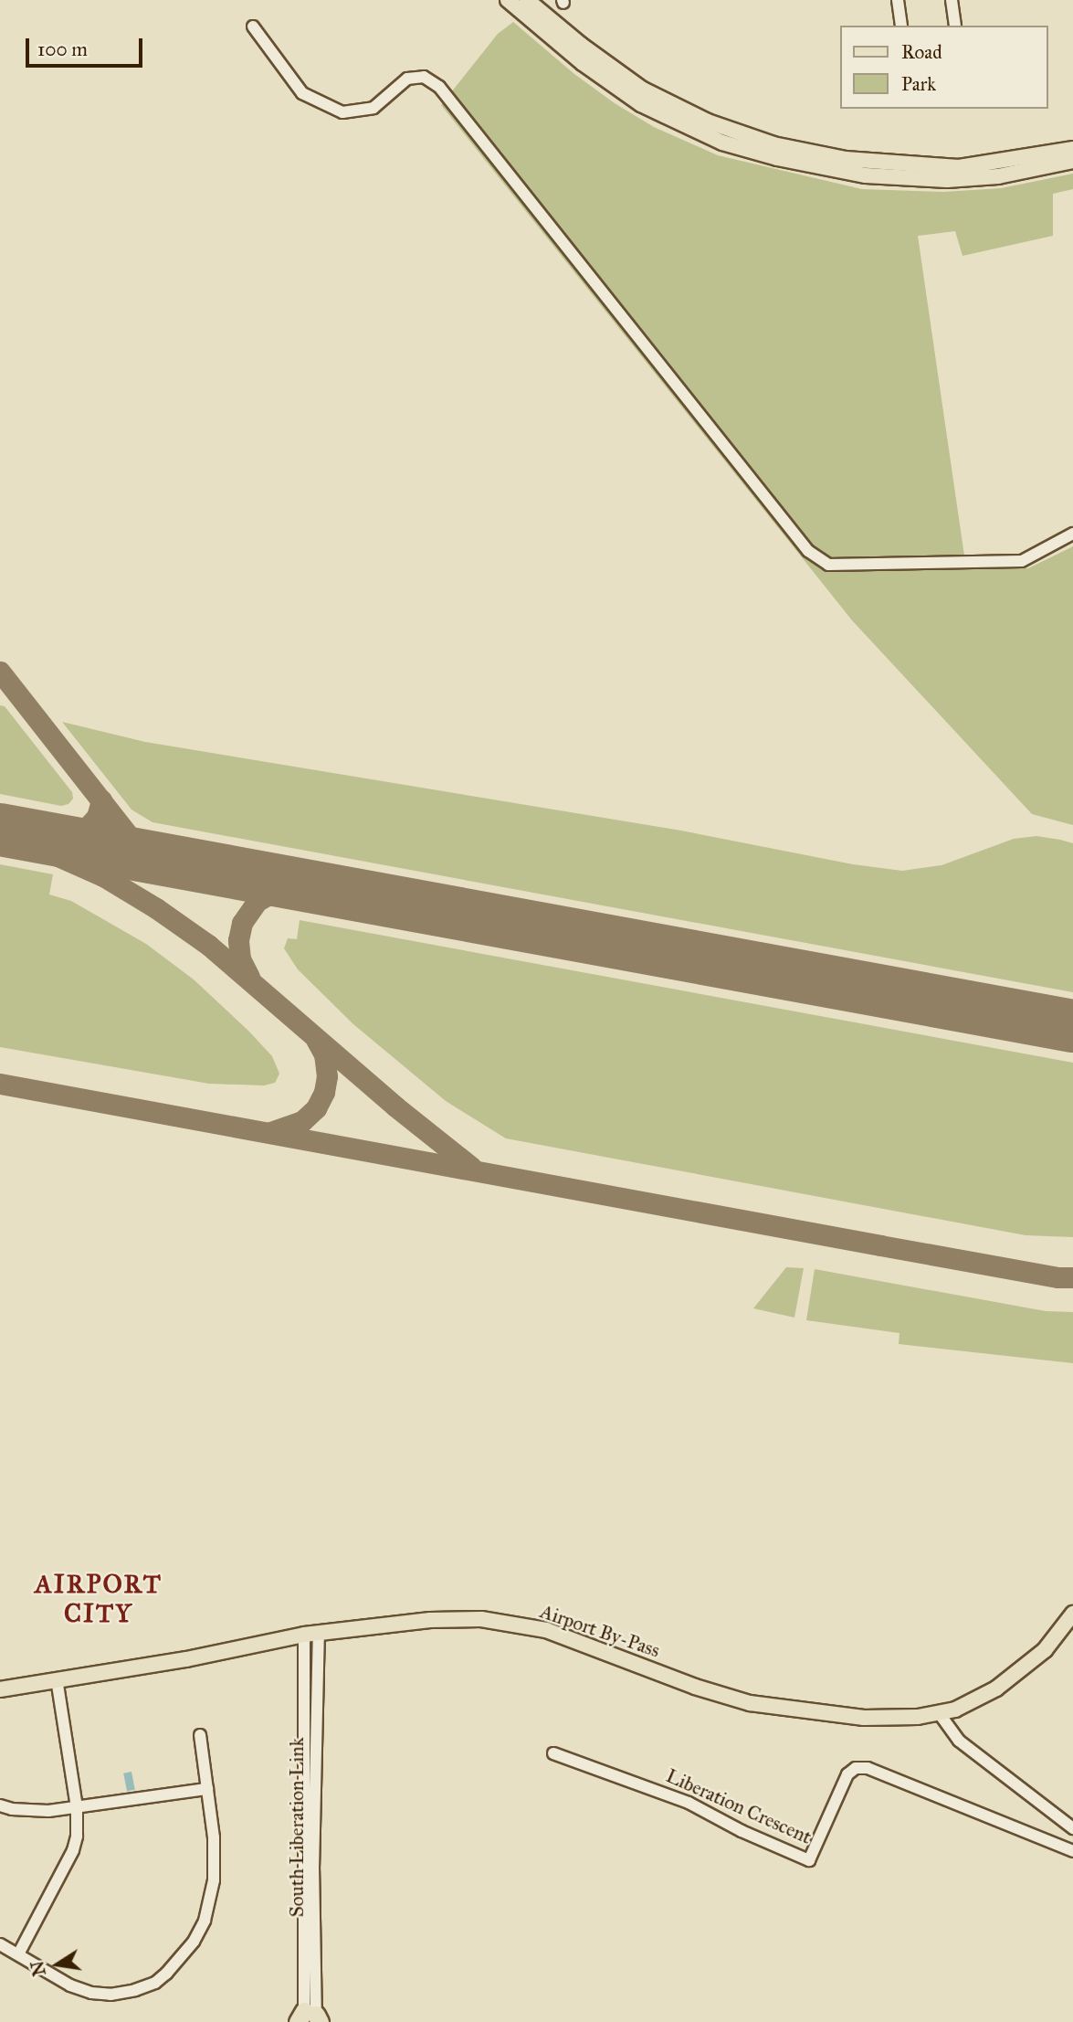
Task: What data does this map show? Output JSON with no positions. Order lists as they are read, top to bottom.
{
  "streets": {
    "main road": ["Airport By-Pass"],
    "street": ["Liberation Crescent", "South Liberation Link"]
  },
  "crossings": [
    ["Airport By-Pass", "South Liberation Link"]
  ],
  "districts": ["AIRPORT CITY"],
  "legend": ["Road", "Park"],
  "scale_bar": "100 m",
  "north": "left"
}
